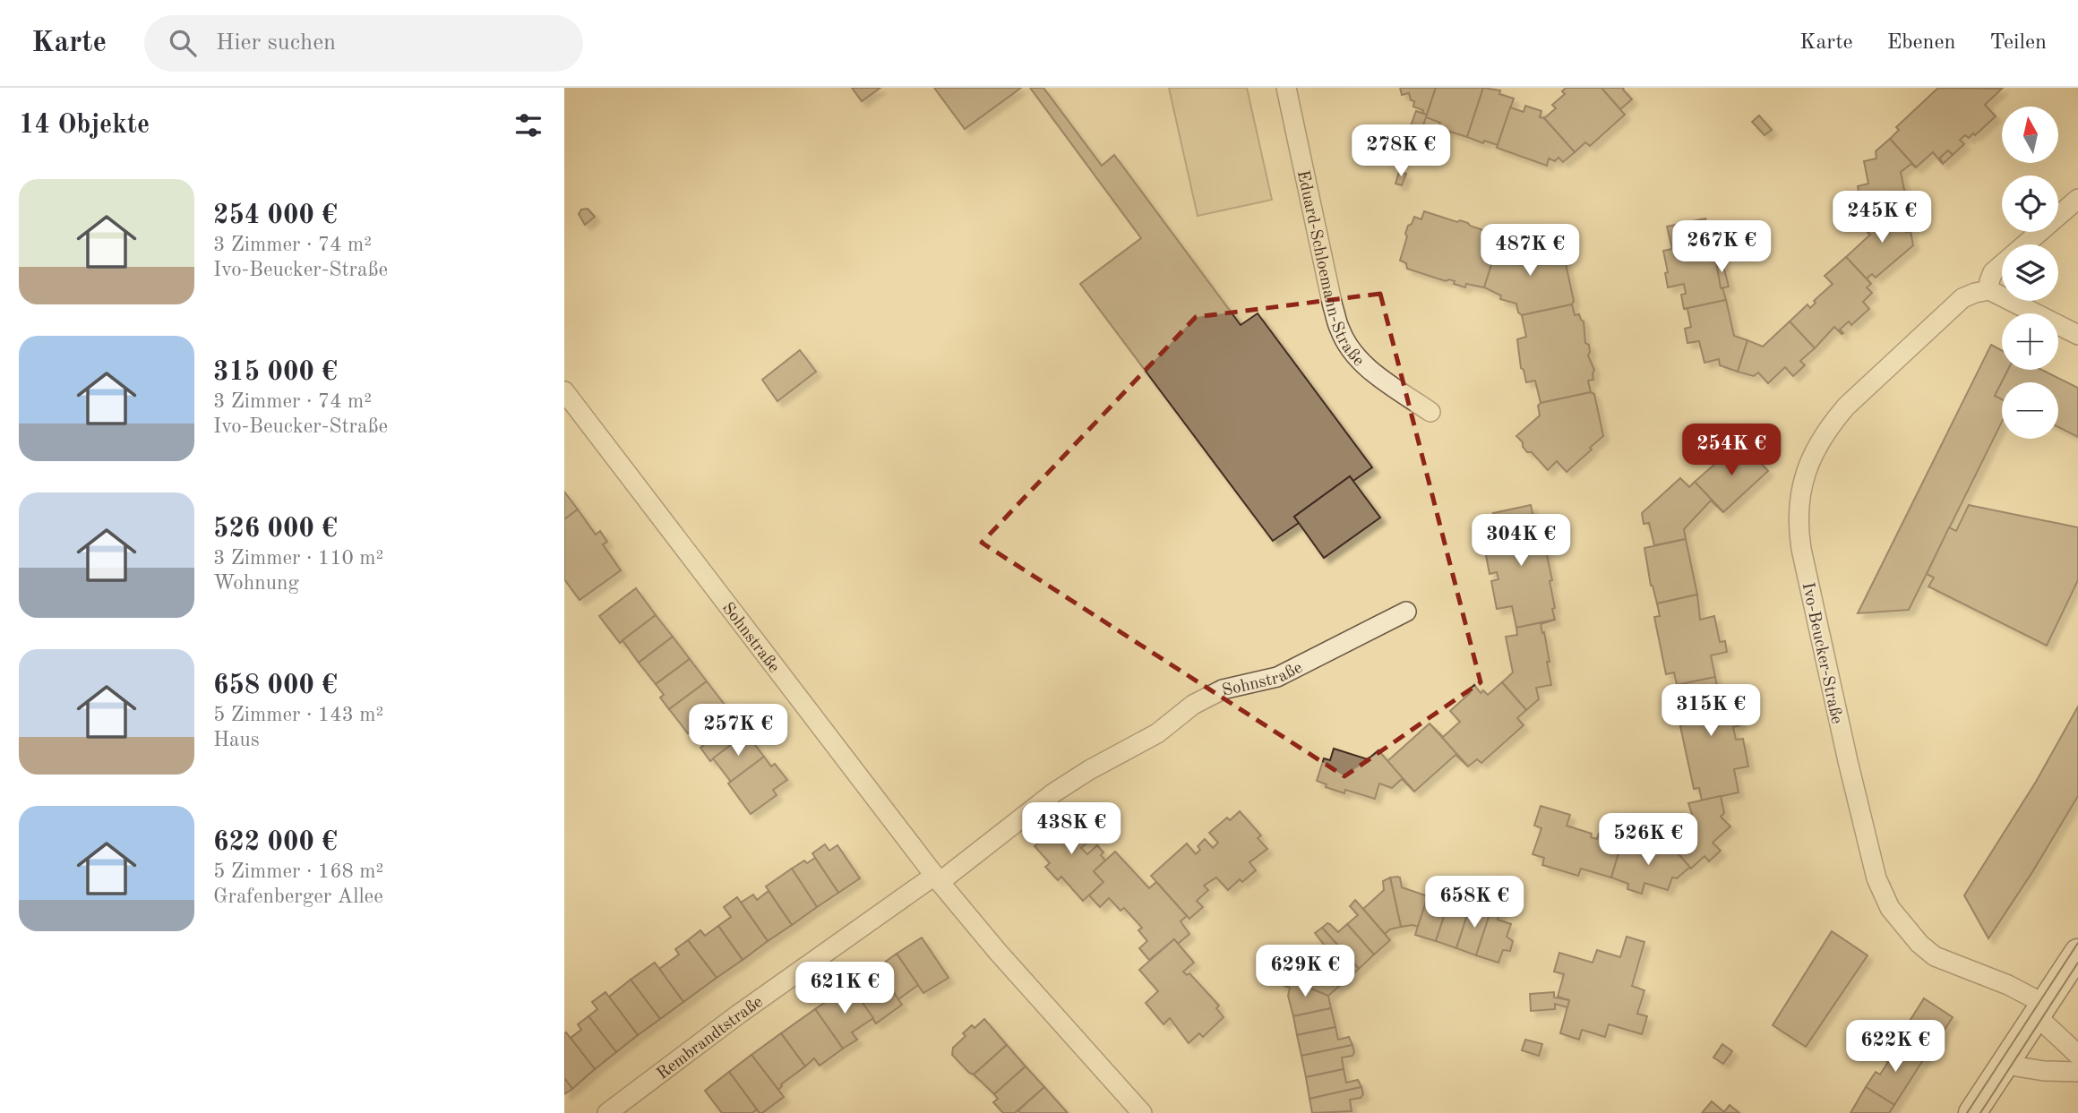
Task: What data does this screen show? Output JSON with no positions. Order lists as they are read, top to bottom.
{
  "streets": {
    "street": [
      "Eduard-Schloemann-Straße",
      "Sohnstraße",
      "Ivo-Beucker-Straße",
      "Rembrandtstraße"
    ]
  },
  "crossings": [
    ["Sohnstraße", "Rembrandtstraße"]
  ],
  "north": "top",
  "page": {
    "header": "Karte",
    "search": "Hier suchen",
    "nav": ["Karte", "Ebenen", "Teilen"],
    "heading": "14 Objekte",
    "map_buttons": ["+", "−"],
    "price": [
      "278K €",
      "245K €",
      "267K €",
      "487K €",
      "254K €",
      "304K €",
      "315K €",
      "257K €",
      "438K €",
      "526K €",
      "658K €",
      "629K €",
      "621K €",
      "622K €"
    ],
    "list": [
      {
        "name": "254 000 €",
        "note": "3 Zimmer · 74 m² · Ivo-Beucker-Straße"
      },
      {
        "name": "315 000 €",
        "note": "3 Zimmer · 74 m² · Ivo-Beucker-Straße"
      },
      {
        "name": "526 000 €",
        "note": "3 Zimmer · 110 m² · Wohnung"
      },
      {
        "name": "658 000 €",
        "note": "5 Zimmer · 143 m² · Haus"
      },
      {
        "name": "622 000 €",
        "note": "5 Zimmer · 168 m² · Grafenberger Allee"
      }
    ]
  }
}
